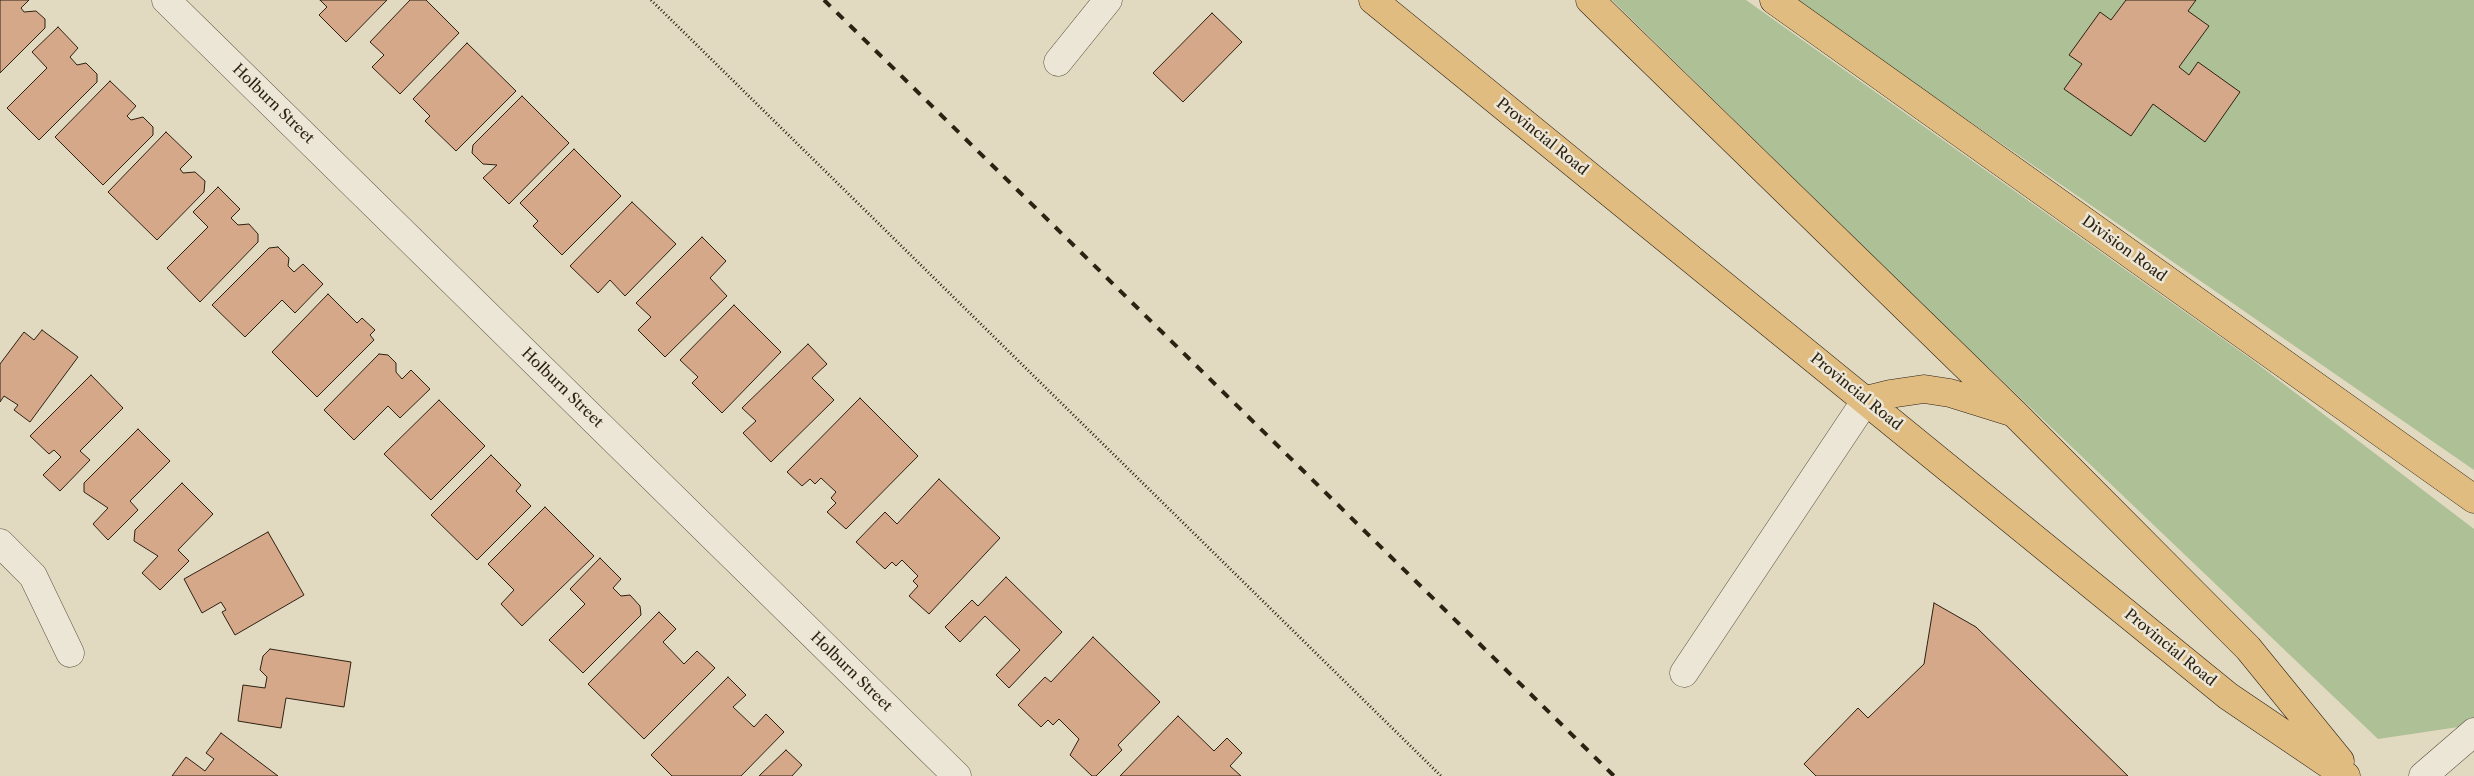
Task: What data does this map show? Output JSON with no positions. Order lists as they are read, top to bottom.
{
  "streets": {
    "main road": ["Provincial Road", "Division Road"],
    "street": ["Holburn Street"]
  }
}
